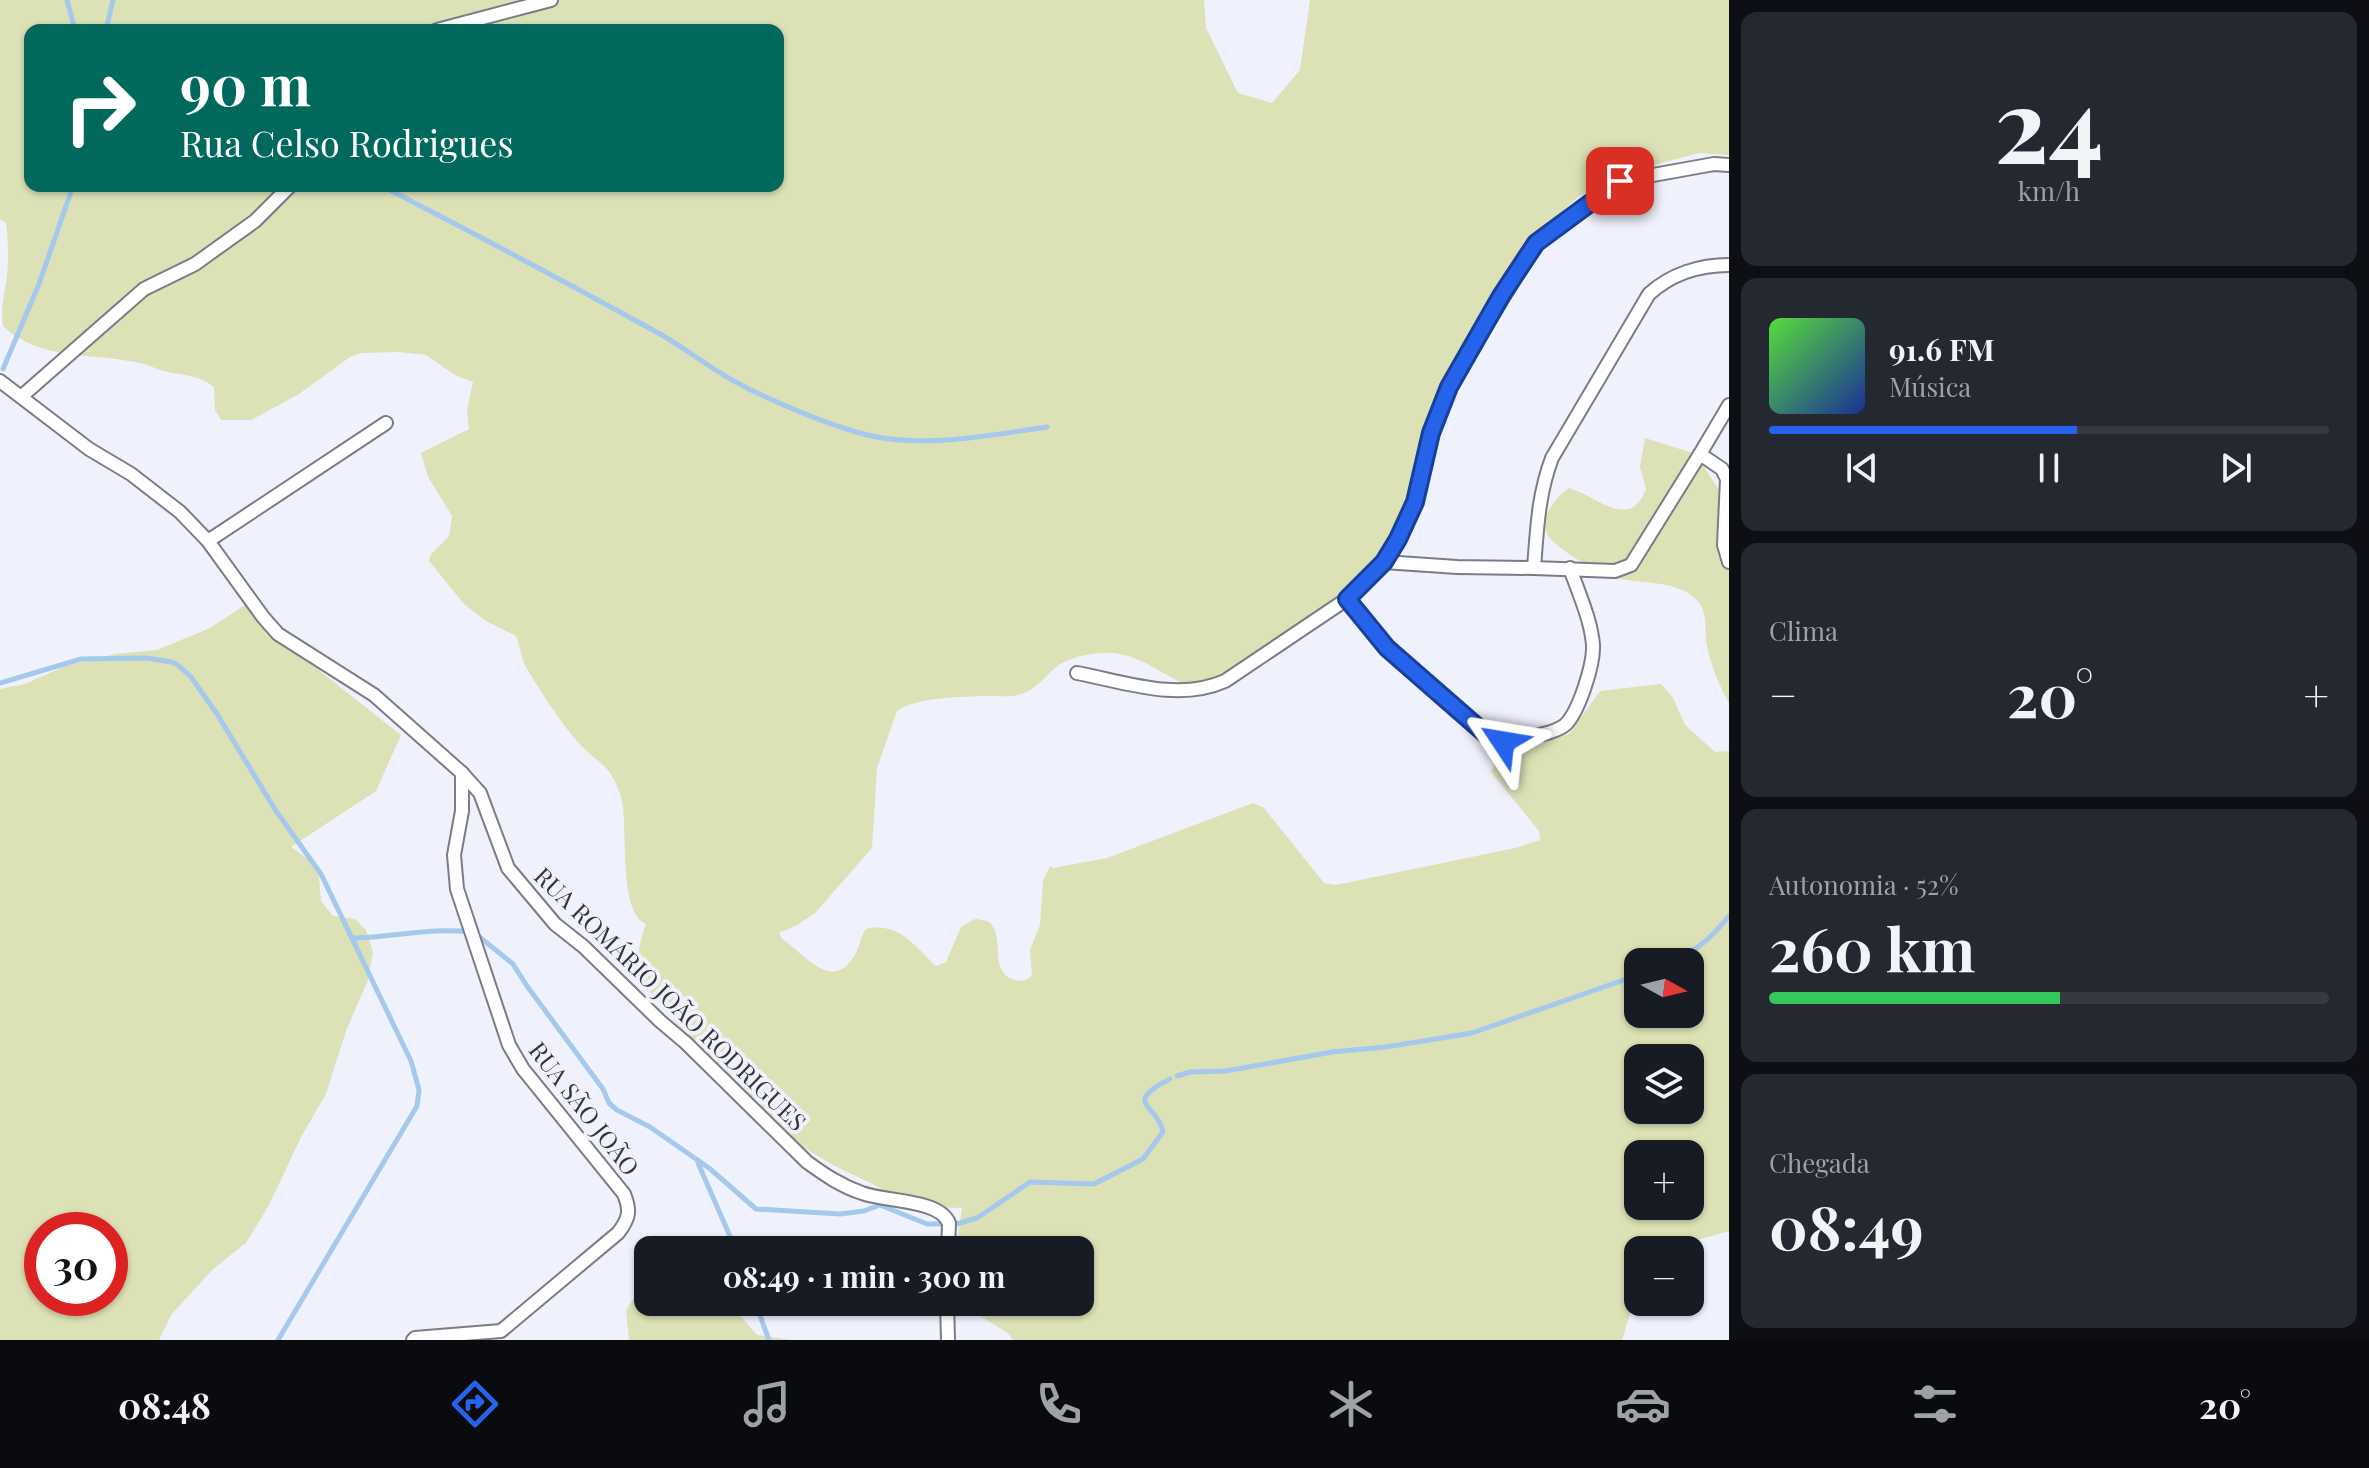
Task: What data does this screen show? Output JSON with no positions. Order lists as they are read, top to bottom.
{
  "streets": {
    "street": ["RUA ROMÁRIO JOÃO RODRIGUES", "RUA SÃO JOÃO"]
  },
  "crossings": [
    ["RUA ROMÁRIO JOÃO RODRIGUES", "RUA SÃO JOÃO"]
  ],
  "north": "right",
  "page": {
    "tile": [
      ["24", "km/h"],
      "Clima",
      ["Autonomia · 52%", "260 km"],
      ["Chegada", "08:49"]
    ],
    "turn": ["90 m", "Rua Celso Rodrigues"],
    "song": ["91.6 FM", "Música"],
    "heat": ["−", "20°", "+"],
    "map_buttons": ["+", "−"],
    "limit": "30",
    "trip": "08:49 · 1 min · 300 m",
    "tabs": ["08:48", "20°"]
  }
}
